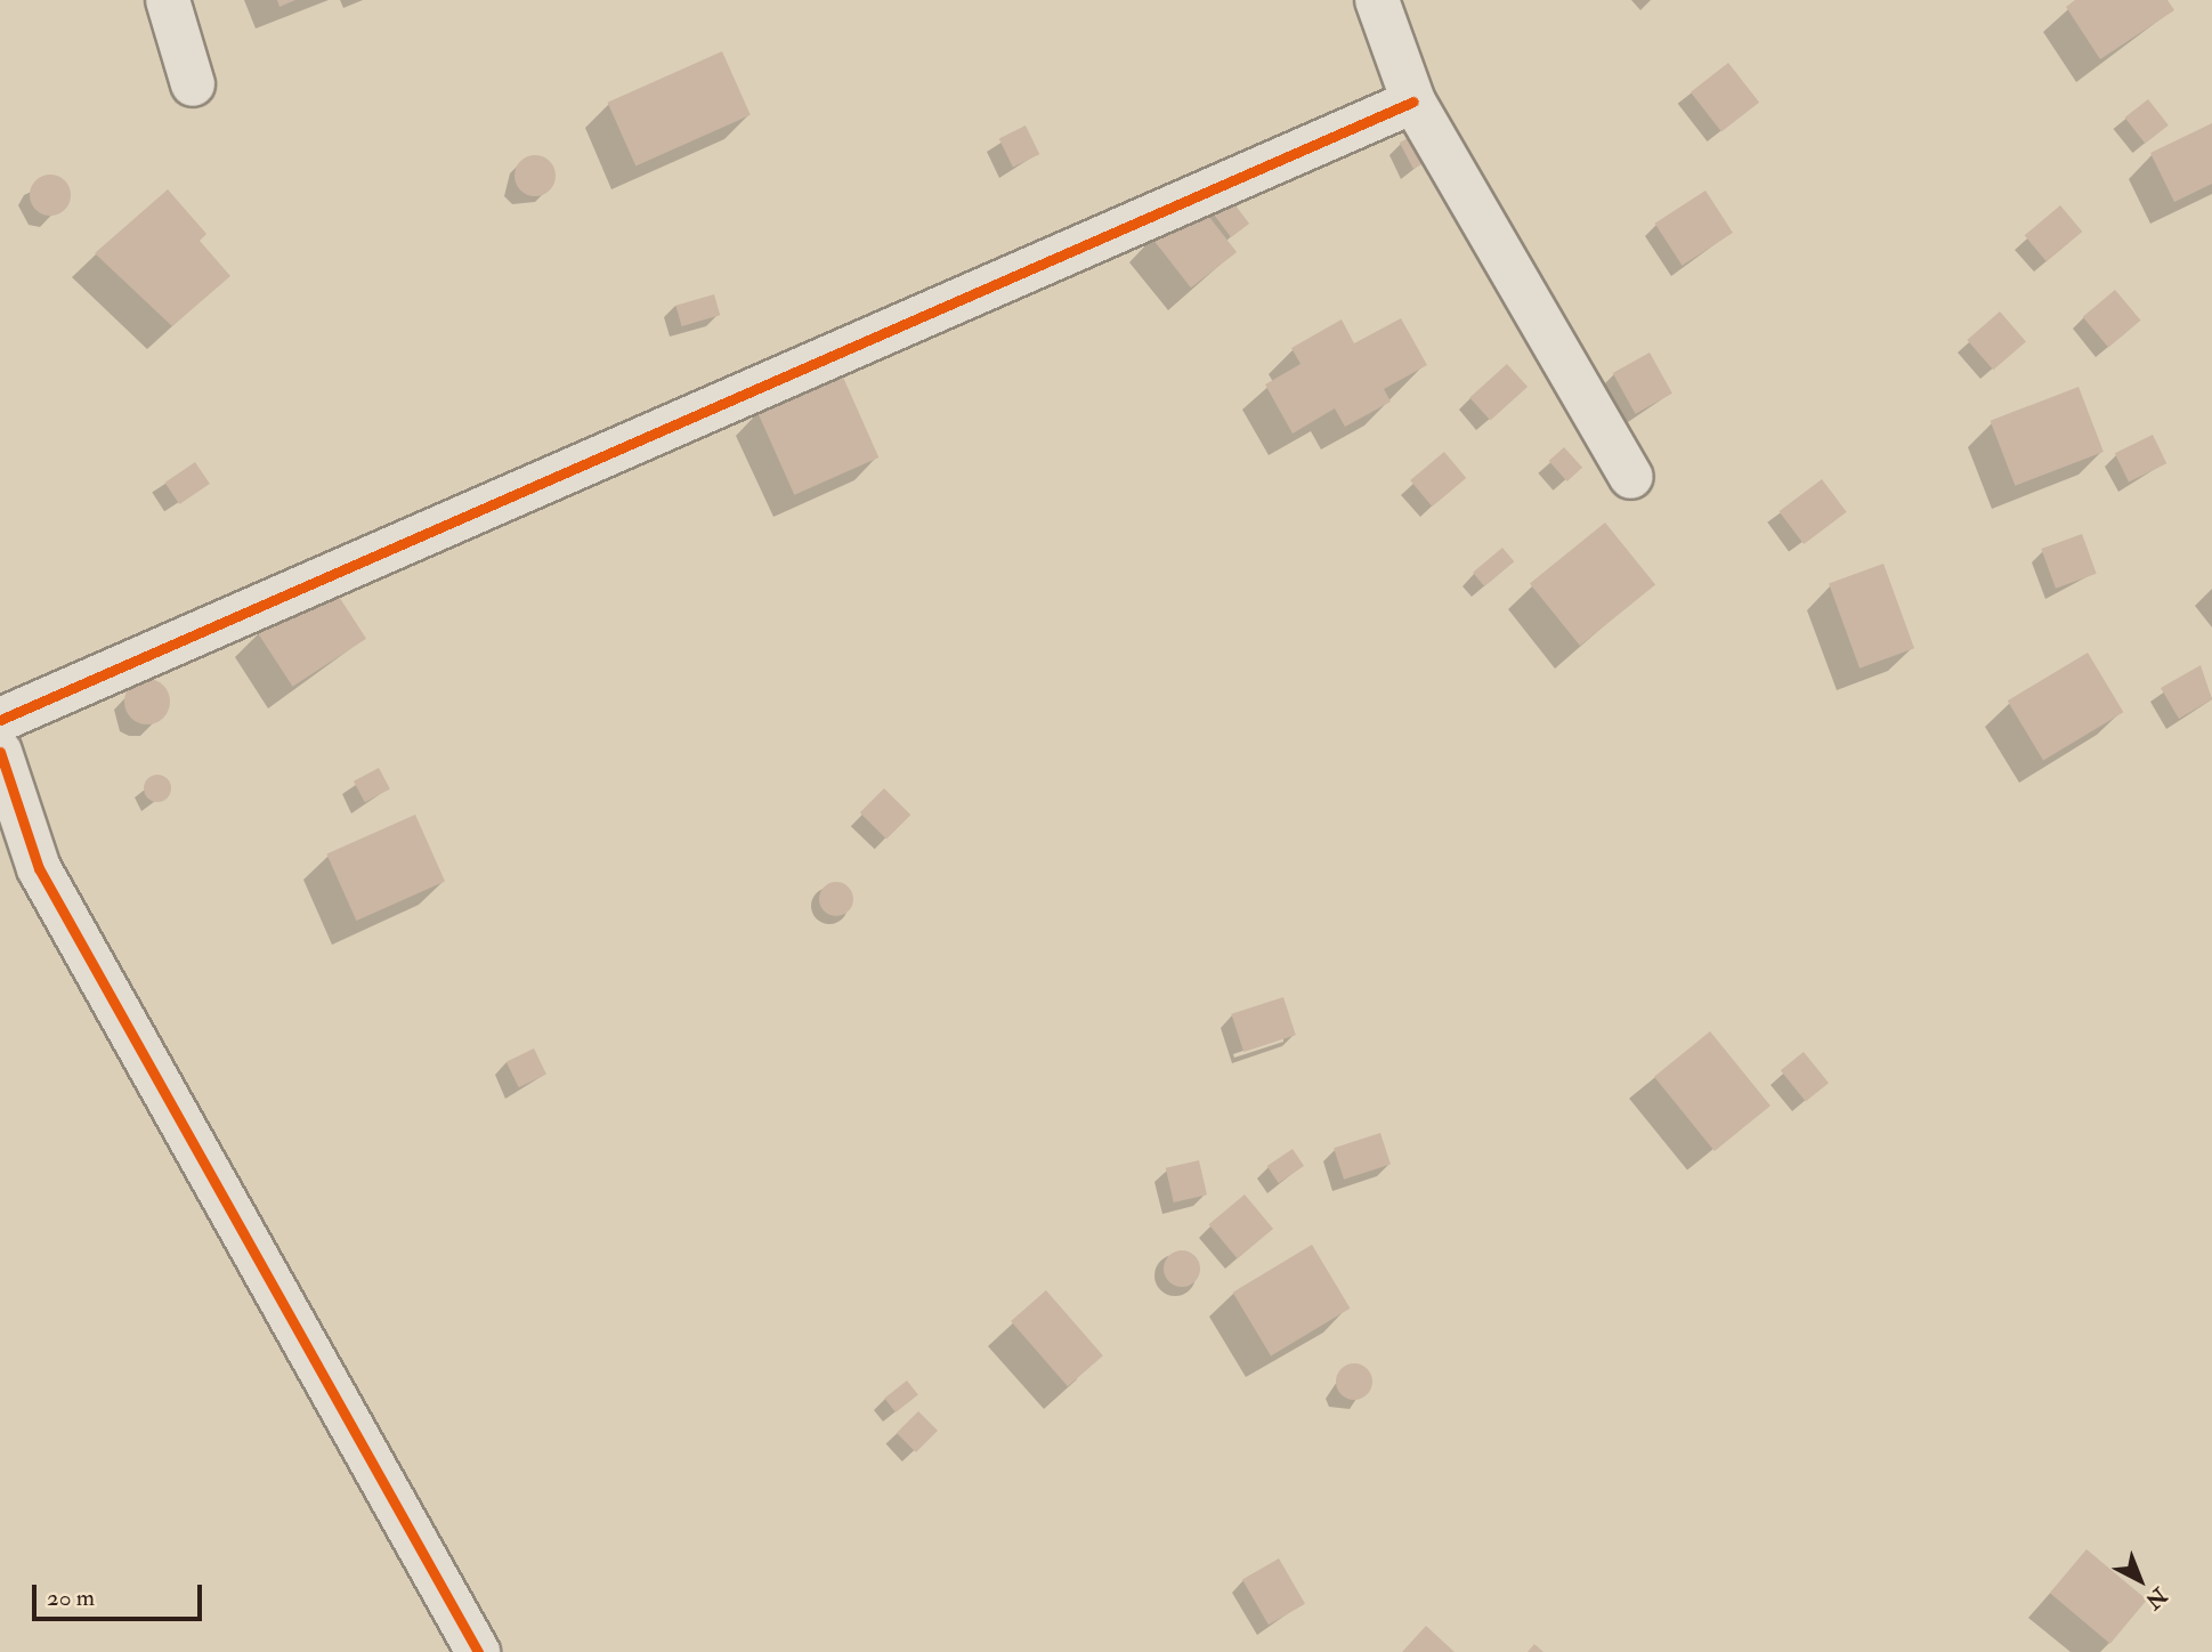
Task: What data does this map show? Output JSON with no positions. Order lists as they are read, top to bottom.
{
  "scale_bar": "20 m",
  "north": "bottom right"
}
